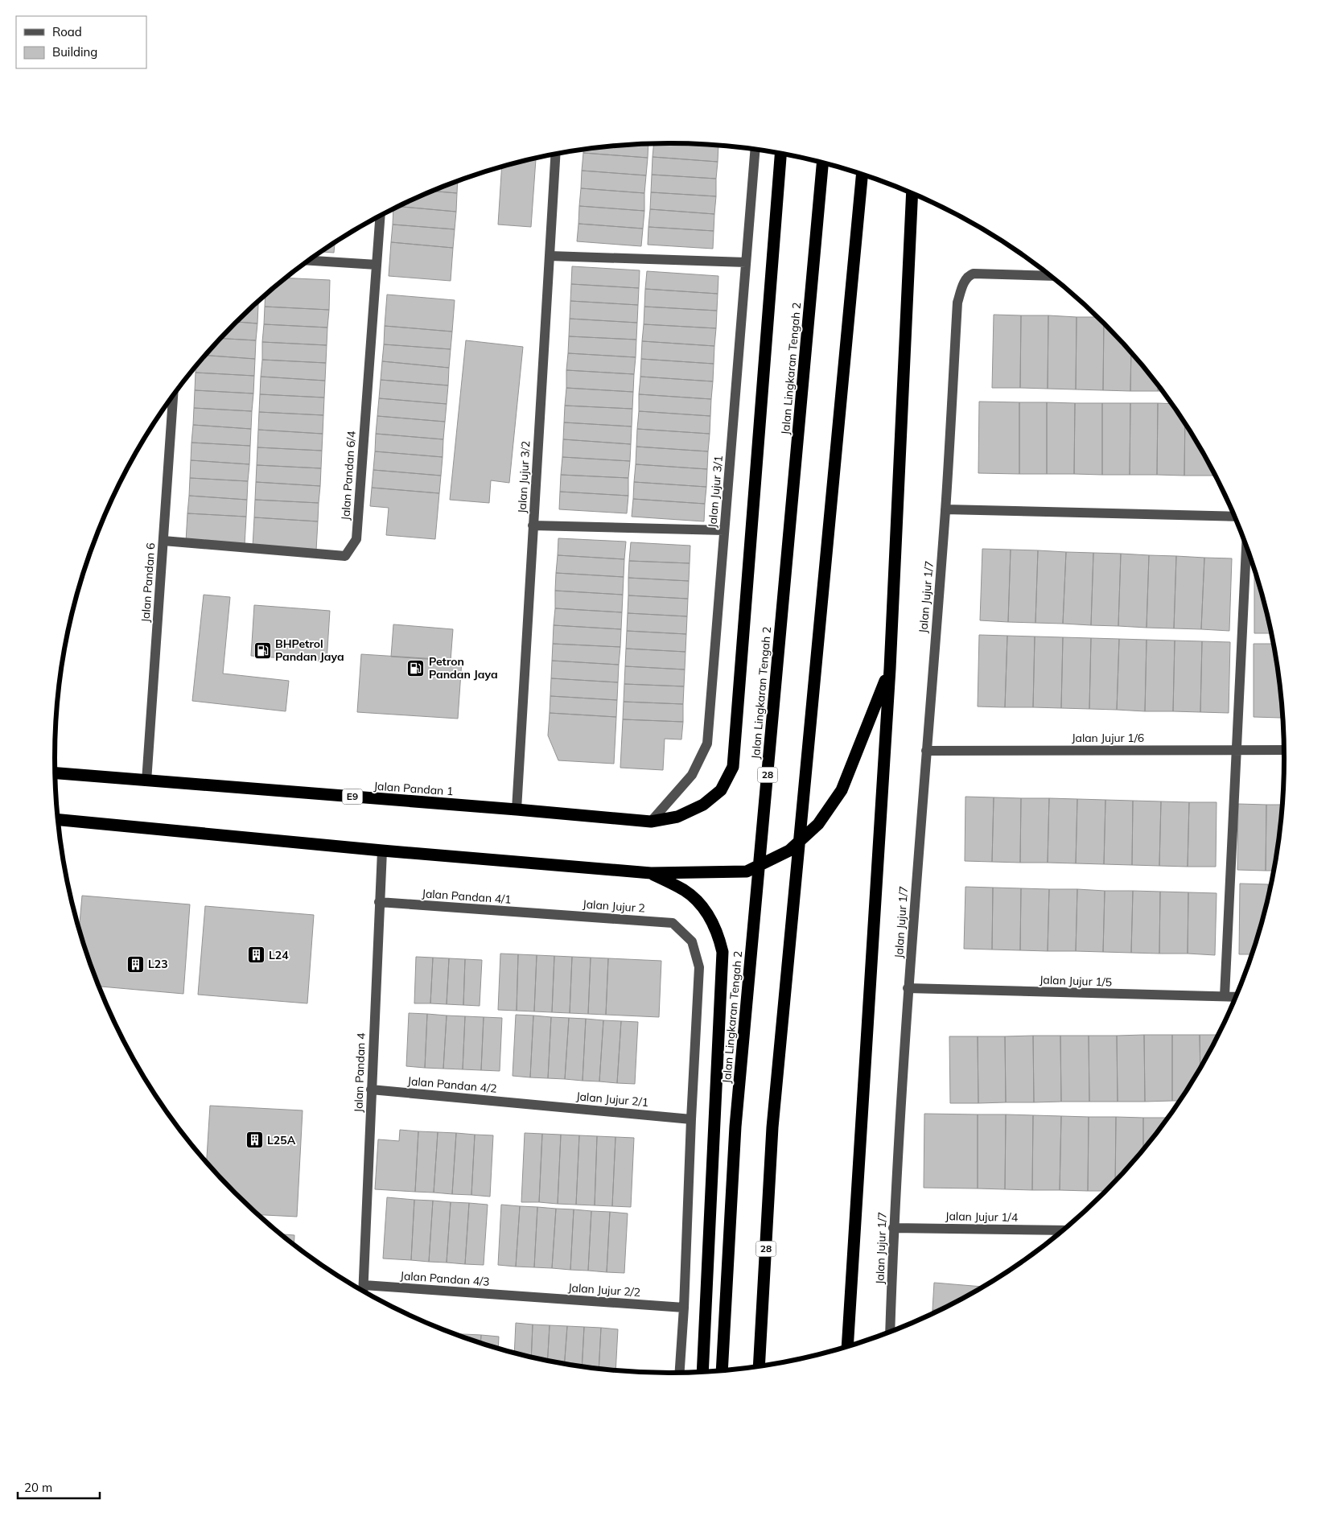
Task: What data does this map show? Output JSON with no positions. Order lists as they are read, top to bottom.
{
  "streets": {
    "highway": [
      "Jalan Lingkaran Tengah 2",
      "28",
      "Jalan Pandan 1",
      "E9"
    ],
    "street": [
      "Jalan Pandan 6/4",
      "Jalan Jujur 3/2",
      "Jalan Jujur 3/1",
      "Jalan Pandan 6",
      "Jalan Jujur 1/7",
      "Jalan Jujur 1/6",
      "Jalan Pandan 4/1",
      "Jalan Jujur 2",
      "Jalan Jujur 1/5",
      "Jalan Pandan 4",
      "Jalan Pandan 4/2",
      "Jalan Jujur 2/1",
      "Jalan Jujur 1/4",
      "Jalan Pandan 4/3",
      "Jalan Jujur 2/2"
    ]
  },
  "crossings": [
    ["Jalan Pandan 6/4", "Jalan Pandan 6"],
    ["Jalan Jujur 3/2", "Jalan Pandan 1"],
    ["Jalan Jujur 3/1", "Jalan Pandan 1"],
    ["Jalan Pandan 6", "Jalan Pandan 1"],
    ["Jalan Jujur 1/7", "Jalan Jujur 1/6"],
    ["Jalan Jujur 1/7", "Jalan Jujur 1/5"],
    ["Jalan Jujur 1/7", "Jalan Jujur 1/4"],
    ["Jalan Pandan 4/1", "Jalan Jujur 2"],
    ["Jalan Pandan 4/1", "Jalan Pandan 4"],
    ["Jalan Jujur 2", "Jalan Jujur 2/1"],
    ["Jalan Pandan 4", "Jalan Pandan 4/2"],
    ["Jalan Pandan 4", "Jalan Pandan 4/3"],
    ["Jalan Pandan 4/2", "Jalan Jujur 2/1"],
    ["Jalan Pandan 4/3", "Jalan Jujur 2/2"]
  ],
  "places": {
    "fuel station": ["BHPetrol Pandan Jaya", "Petron Pandan Jaya"],
    "building": ["L24", "L23", "L25A"]
  },
  "legend": ["Road", "Building"],
  "scale_bar": "20 m"
}
